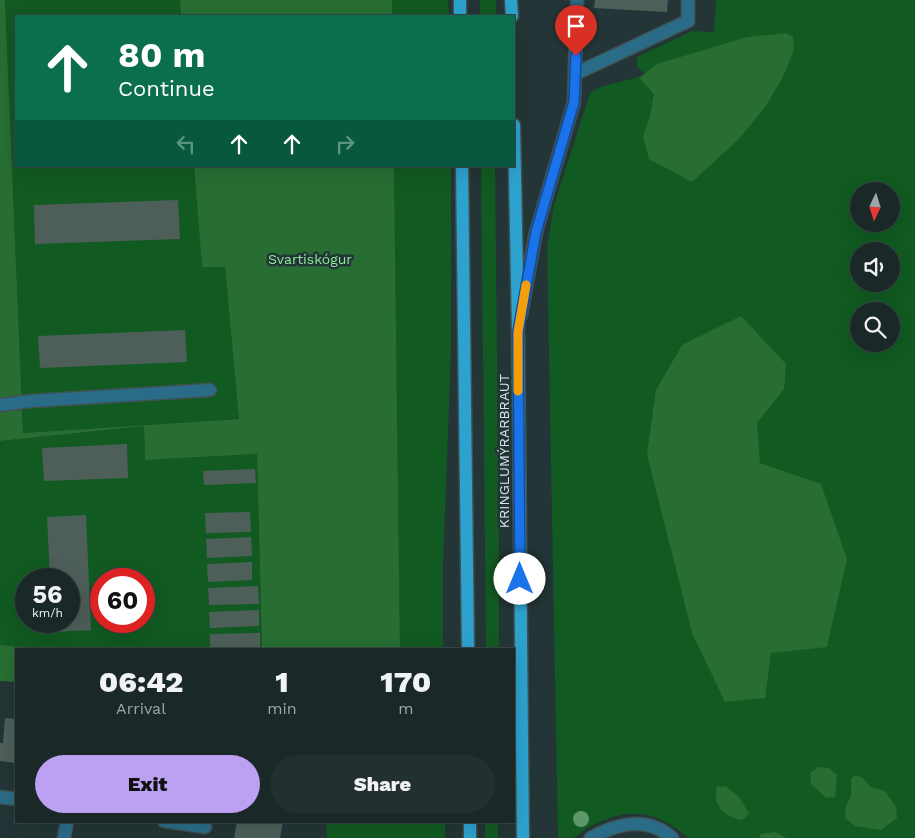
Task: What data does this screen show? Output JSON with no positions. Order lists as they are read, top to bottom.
{
  "streets": {
    "main road": ["KRINGLUMÝRARBRAUT"]
  },
  "parks": ["Svartiskógur"],
  "north": "bottom",
  "page": {
    "turn": ["80 m", "Continue"],
    "speed": "56 km/h",
    "limit": "60",
    "eta": [
      "06:42",
      "Arrival",
      "1",
      "min",
      "170",
      "m"
    ],
    "buttons": ["Exit", "Share"]
  }
}
